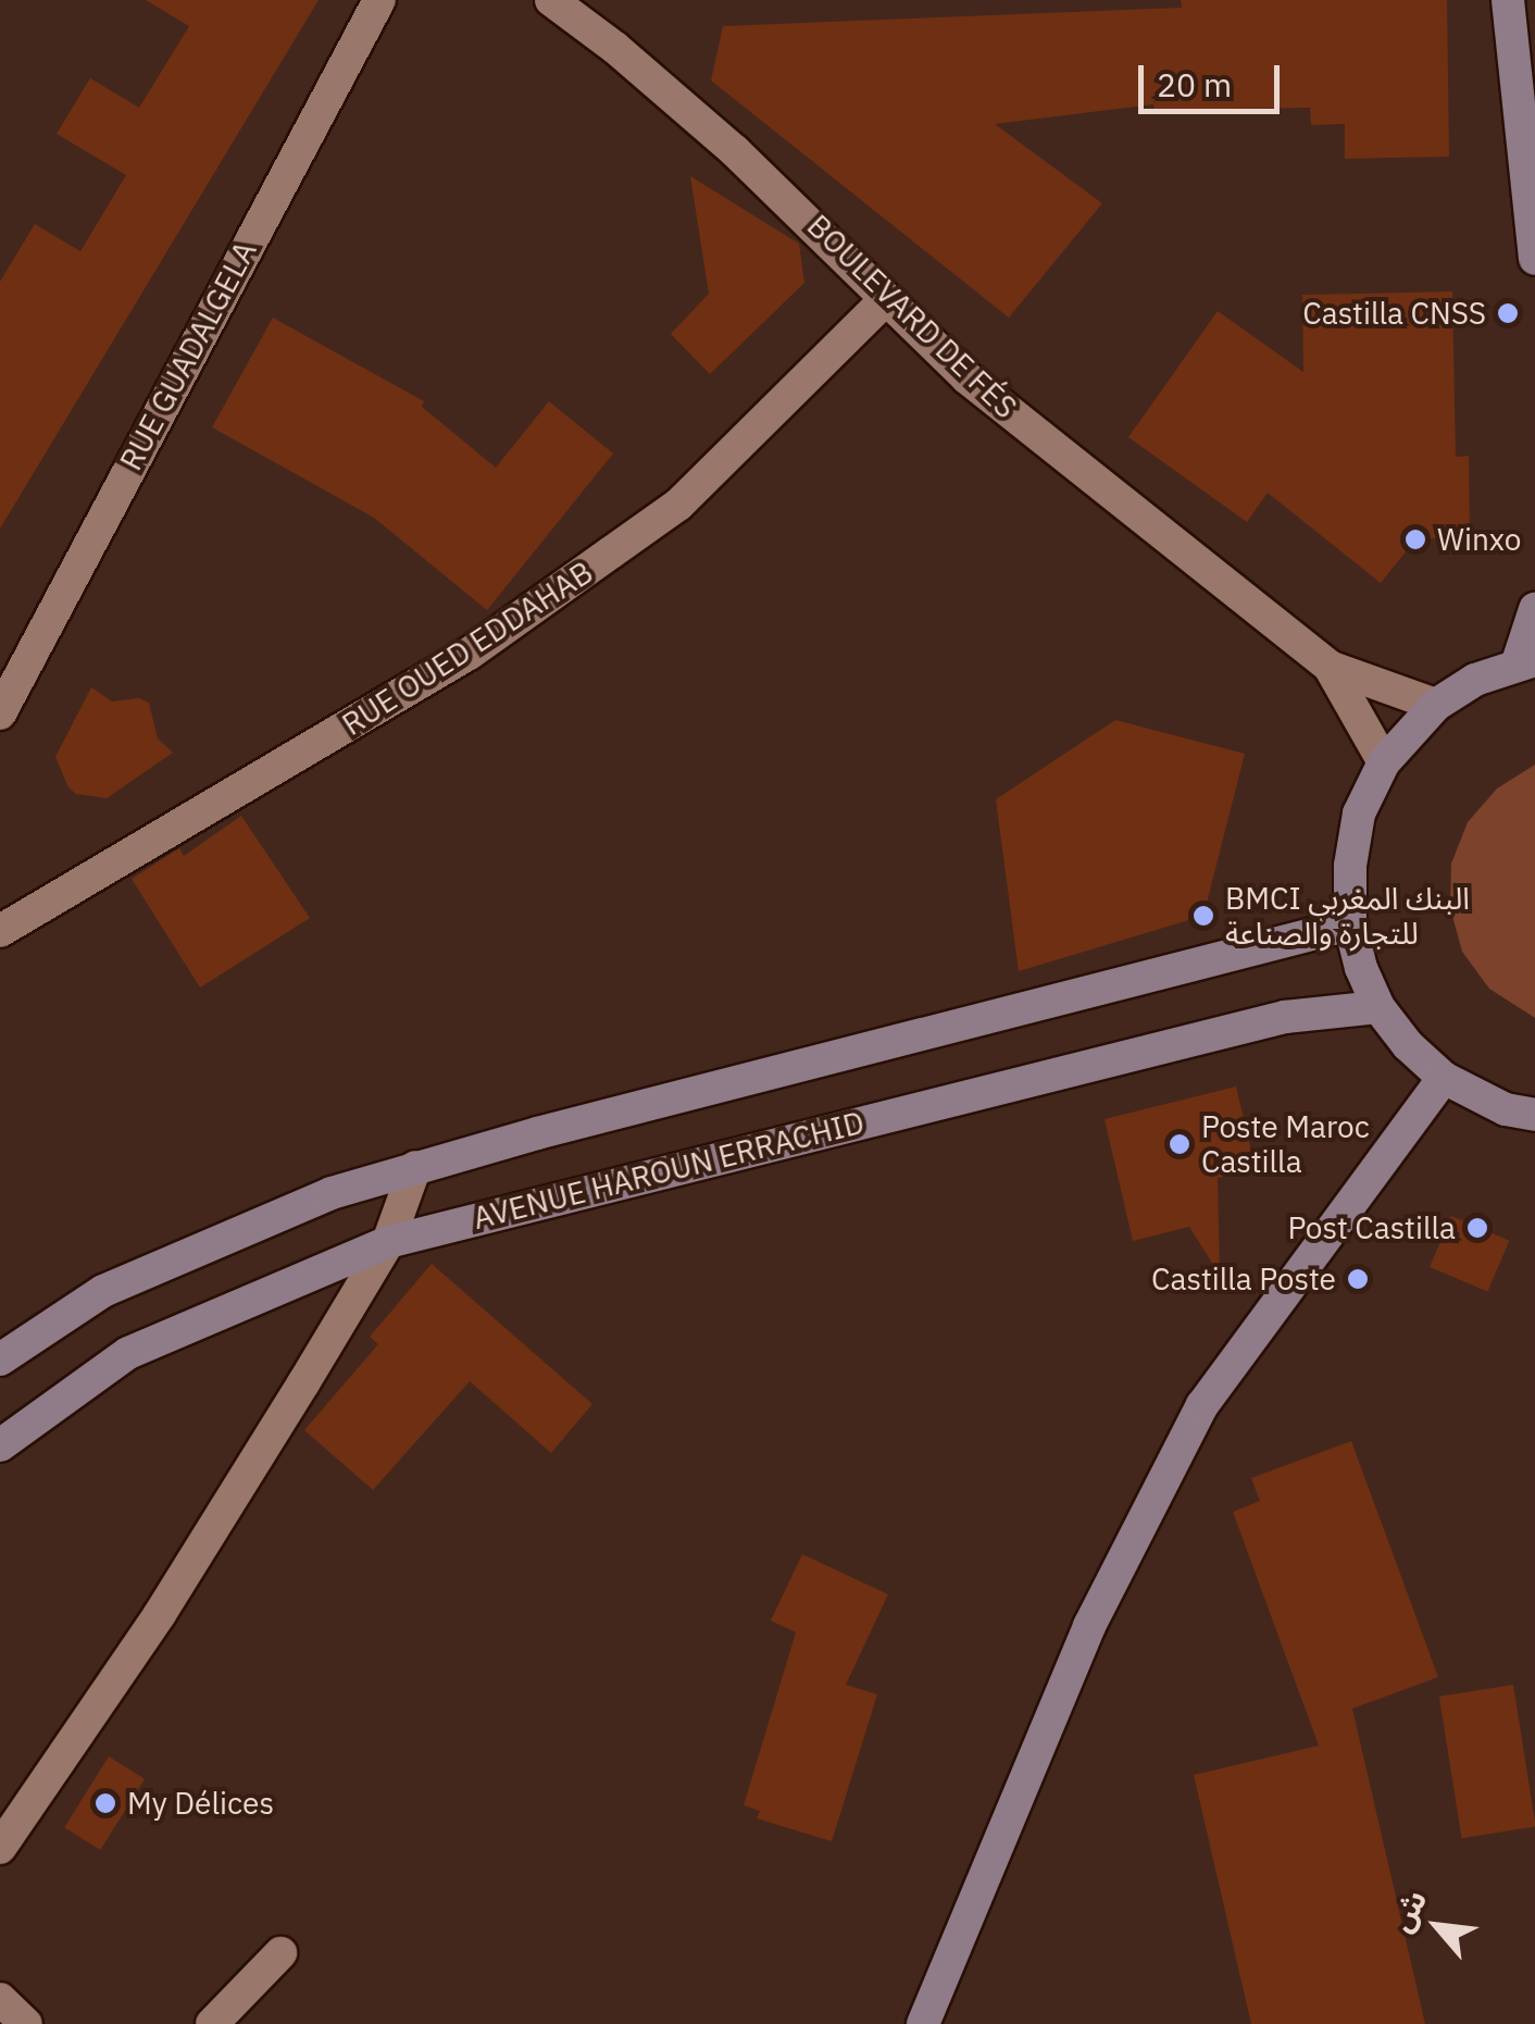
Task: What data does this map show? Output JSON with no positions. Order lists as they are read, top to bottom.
{
  "streets": {
    "main road": ["AVENUE HAROUN ERRACHID"],
    "street": ["BOULEVARD DE FÉS", "RUE GUADALGELA", "RUE OUED EDDAHAB"]
  },
  "crossings": [
    ["BOULEVARD DE FÉS", "RUE OUED EDDAHAB"]
  ],
  "places": [
    "Castilla CNSS",
    "Winxo",
    "BMCI البنك المغربي للتجارة والصناعة",
    "Poste Maroc Castilla",
    "Post Castilla",
    "Castilla Poste",
    "My Délices"
  ],
  "scale_bar": "20 m",
  "north": "top left"
}
